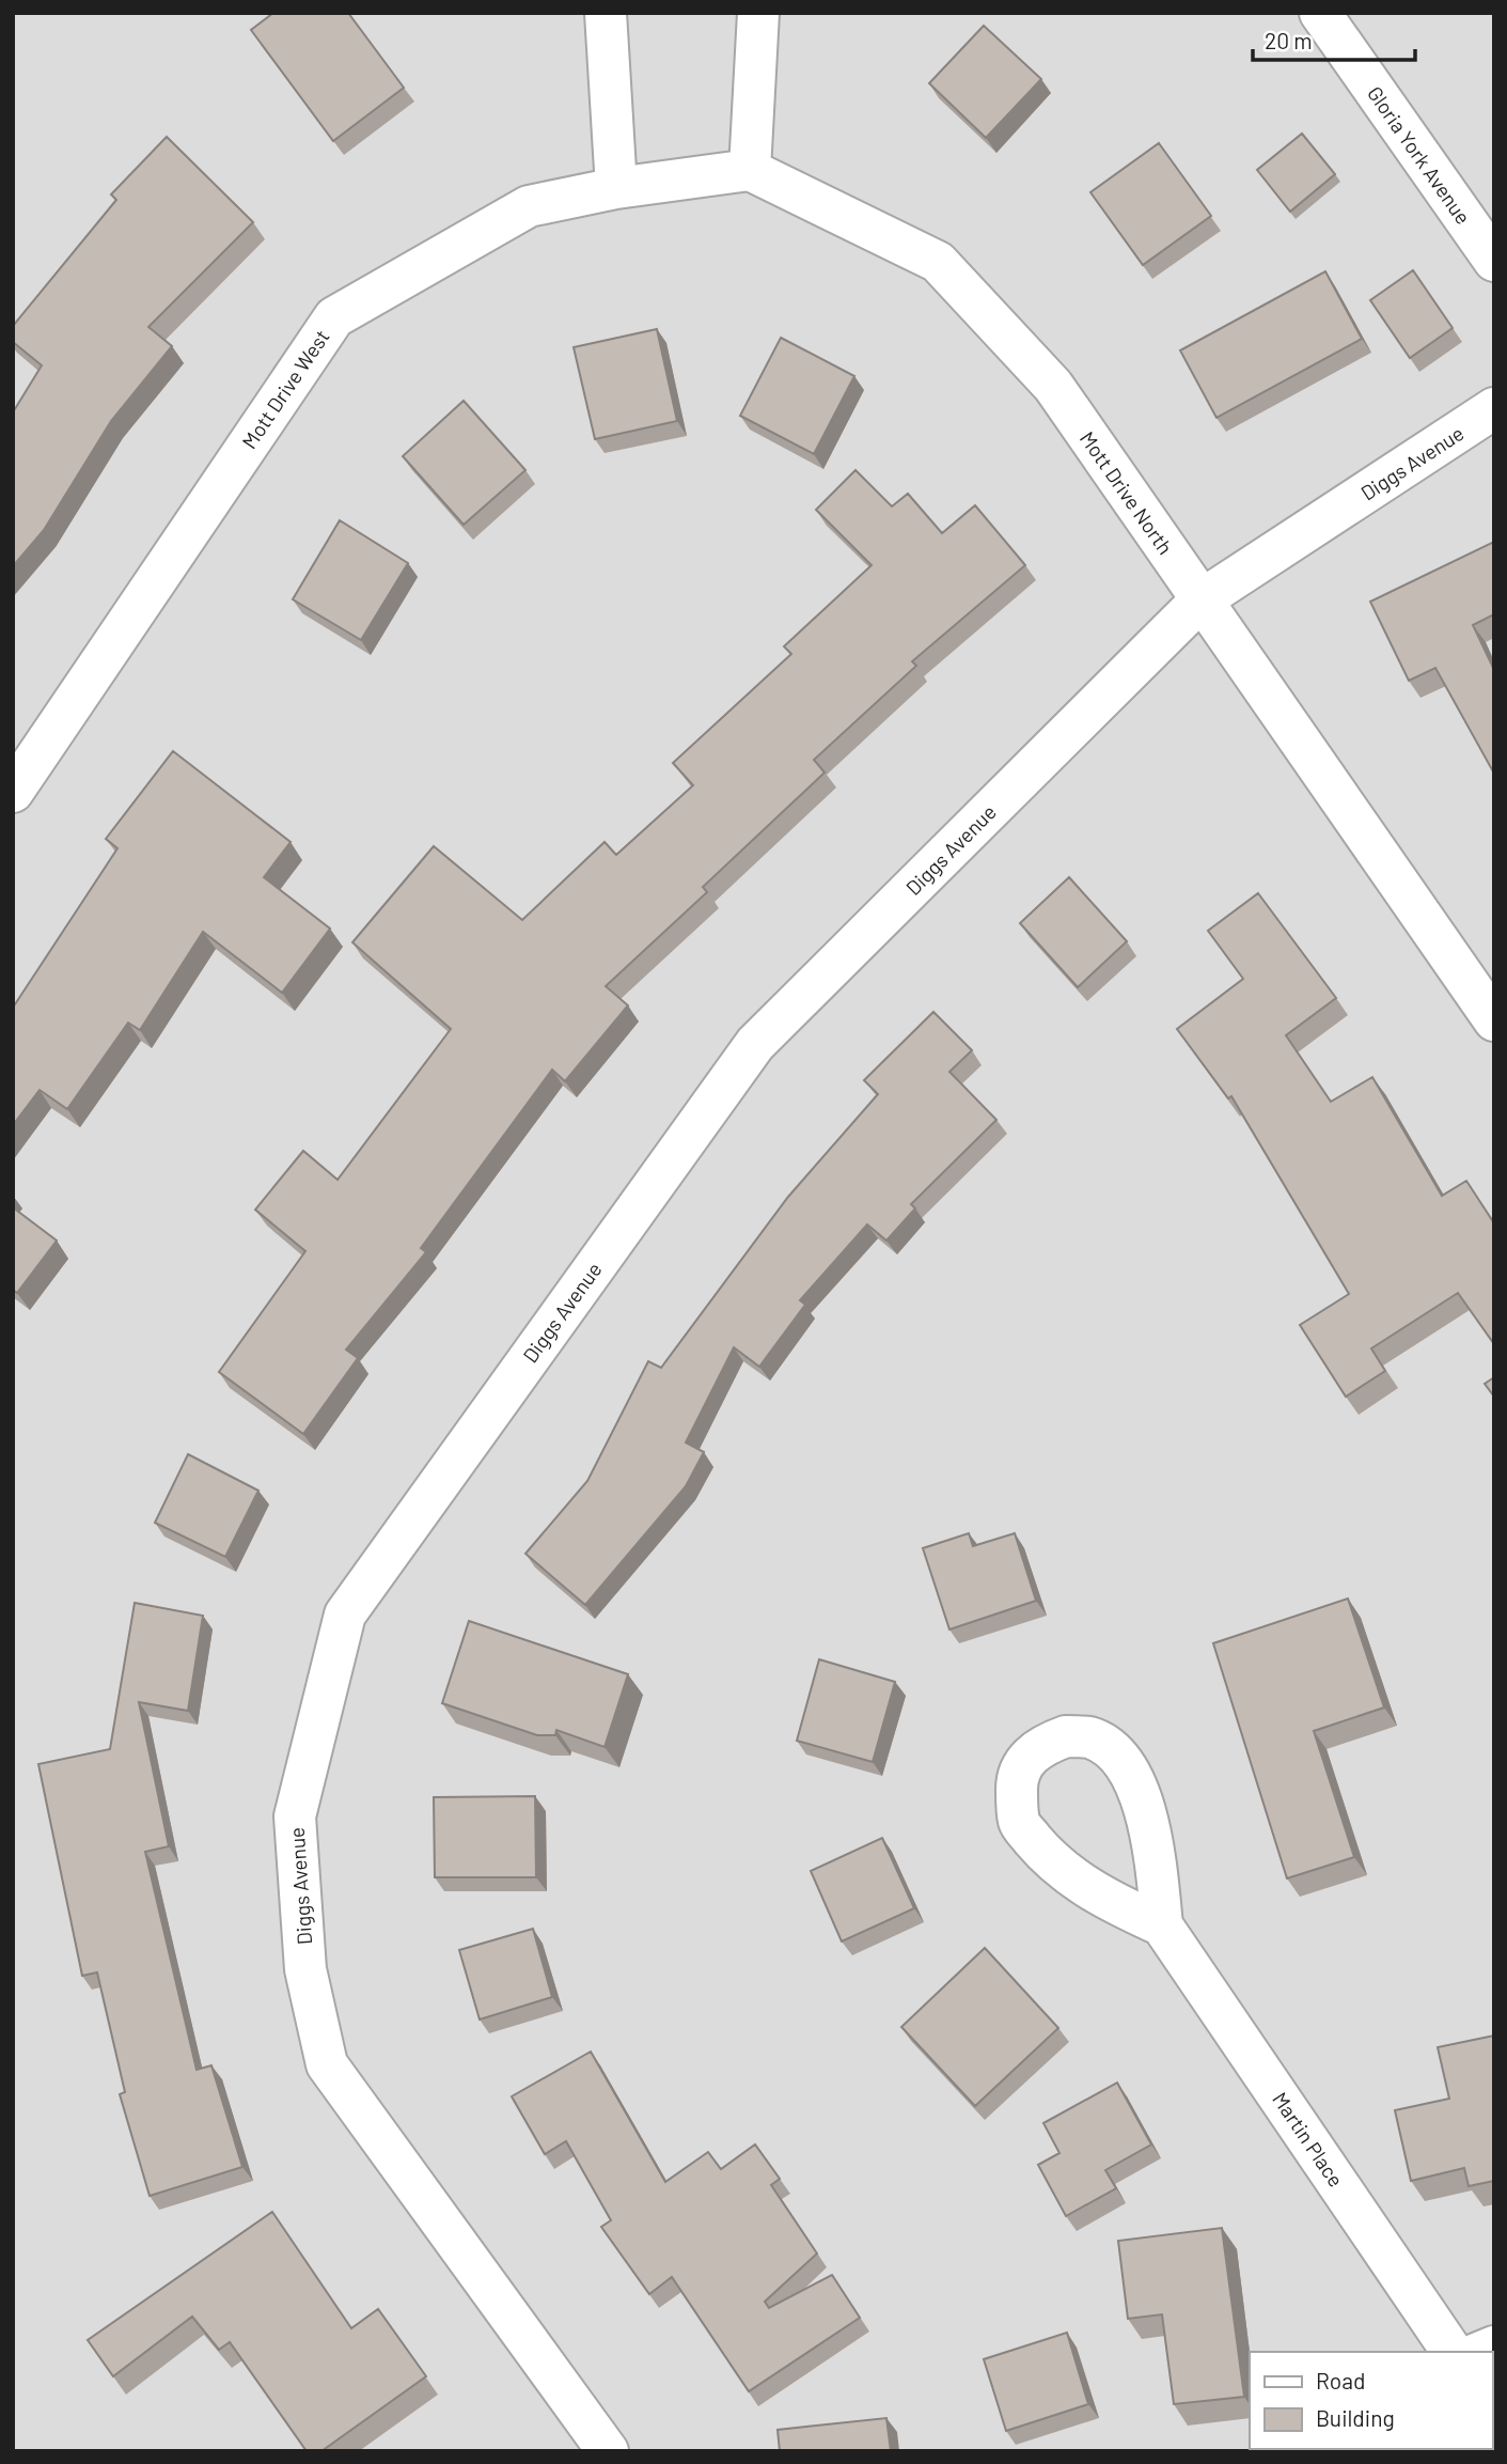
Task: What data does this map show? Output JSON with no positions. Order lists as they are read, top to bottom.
{
  "streets": {
    "street": [
      "Gloria York Avenue",
      "Mott Drive West",
      "Diggs Avenue",
      "Mott Drive North",
      "Martin Place"
    ]
  },
  "crossings": [
    ["Diggs Avenue", "Mott Drive North"]
  ],
  "legend": ["Road", "Building"],
  "scale_bar": "20 m"
}
